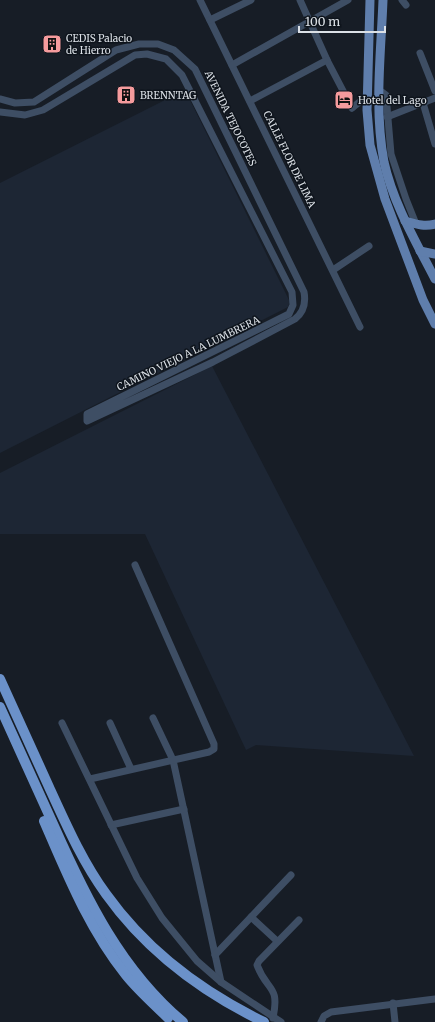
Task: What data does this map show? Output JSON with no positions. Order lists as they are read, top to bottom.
{
  "streets": {
    "street": ["AVENIDA TEJOCOTES", "CALLE FLOR DE LIMA", "CAMINO VIEJO A LA LUMBRERA"]
  },
  "crossings": [
    ["AVENIDA TEJOCOTES", "CAMINO VIEJO A LA LUMBRERA"]
  ],
  "places": {
    "building": ["CEDIS Palacio de Hierro", "BRENNTAG"],
    "hotel": ["Hotel del Lago"]
  },
  "scale_bar": "100 m"
}
